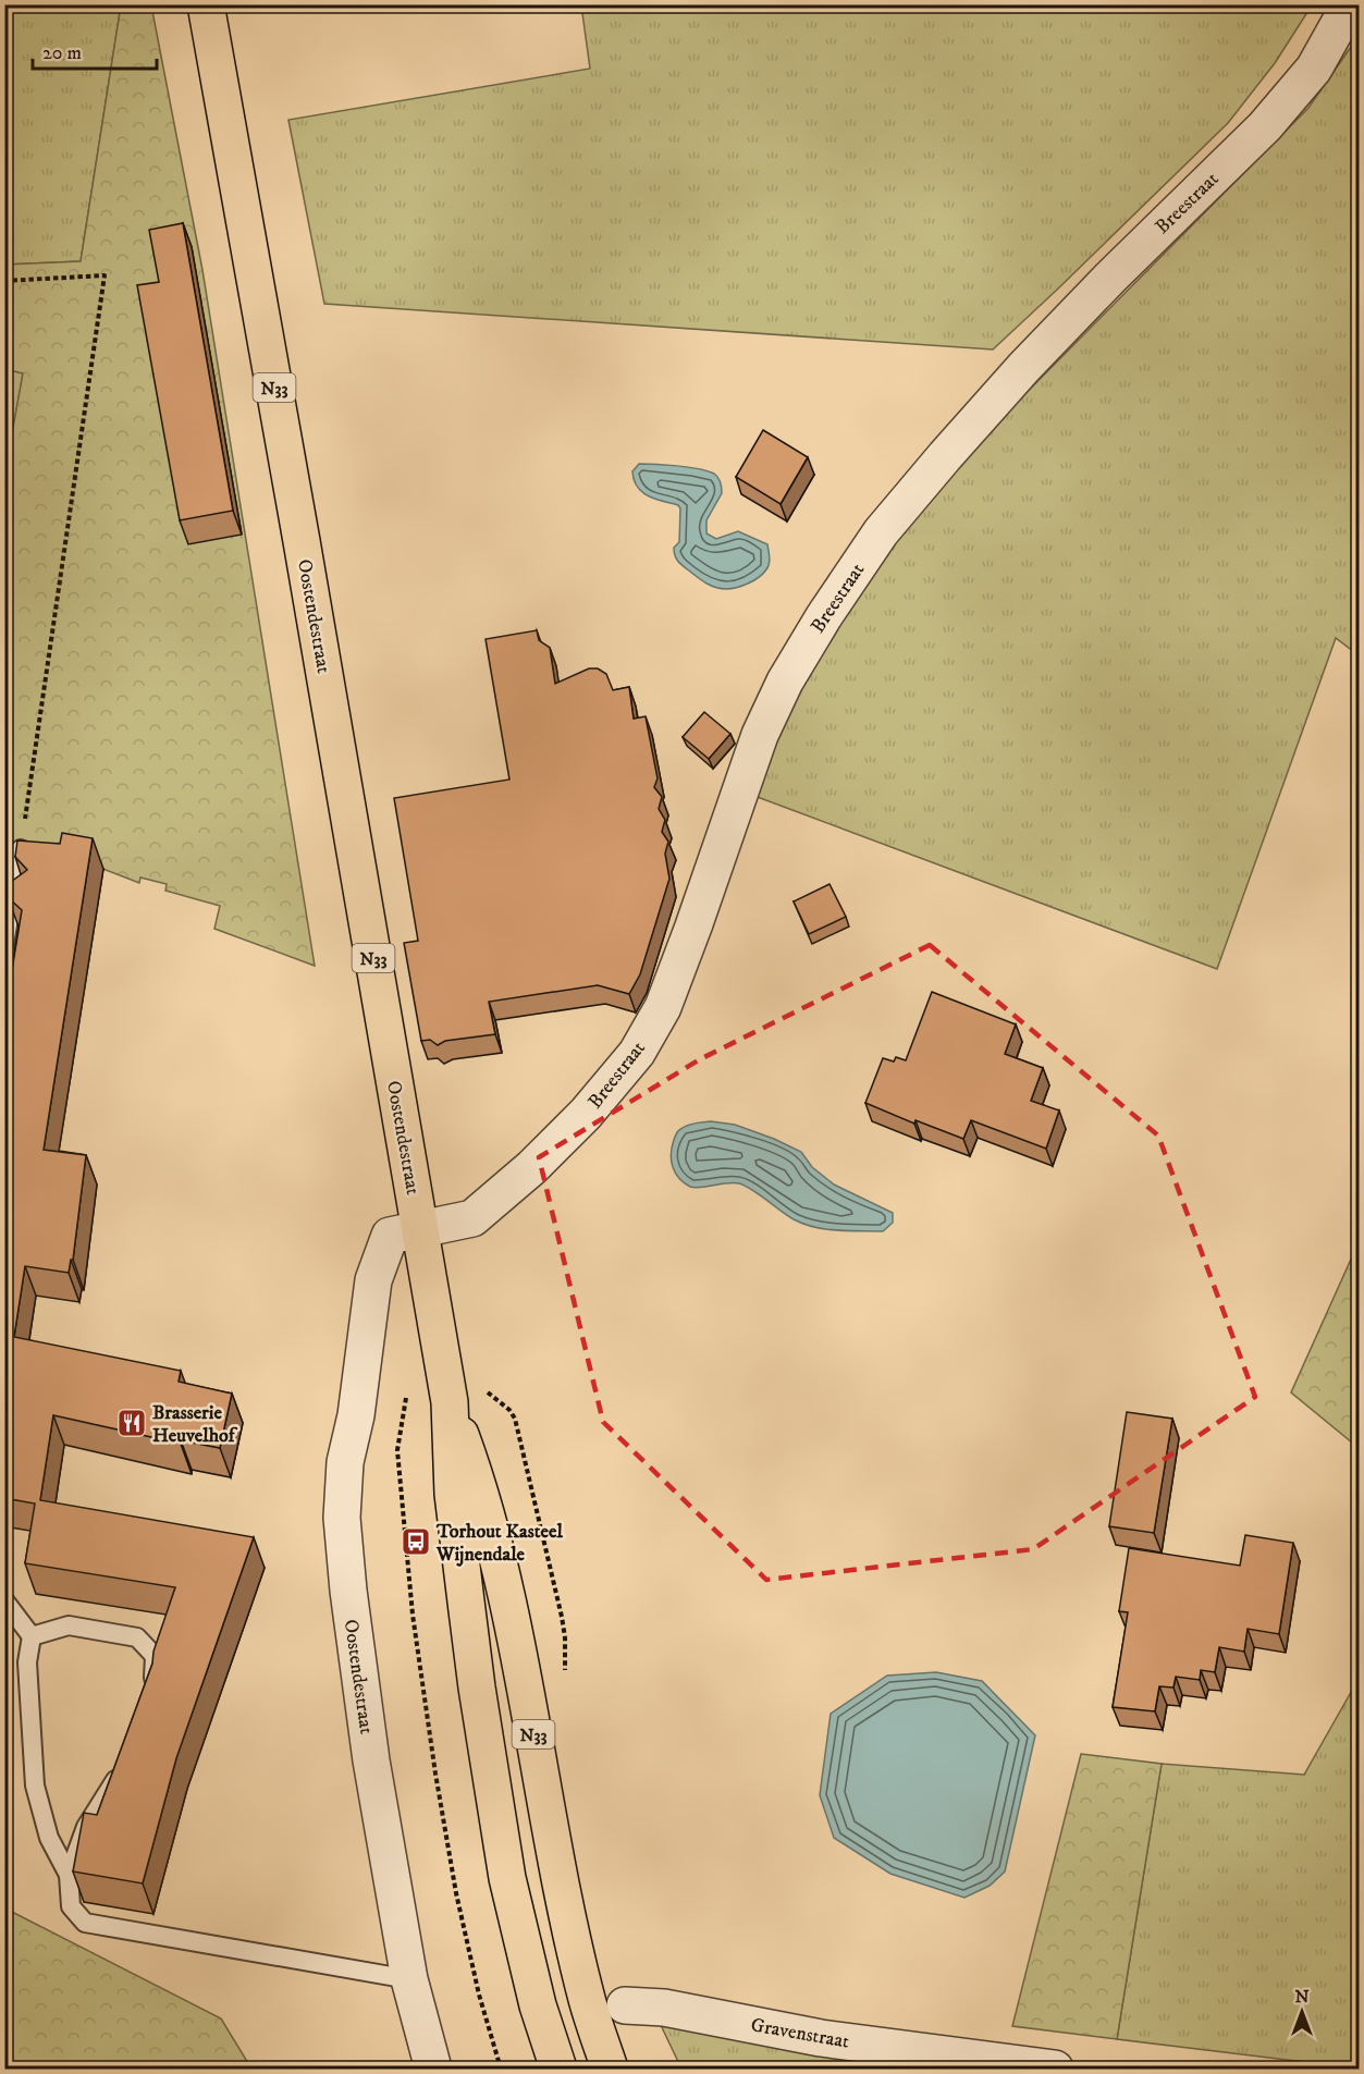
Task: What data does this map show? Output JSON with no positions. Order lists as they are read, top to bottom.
{
  "streets": {
    "main road": ["N33", "Oostendestraat"],
    "street": ["Breestraat", "Gravenstraat"]
  },
  "crossings": [
    ["Breestraat", "Oostendestraat"]
  ],
  "places": {
    "restaurant": ["Brasserie Heuvelhof"],
    "bus stop": ["Torhout Kasteel Wijnendale"]
  },
  "scale_bar": "20 m",
  "north": "top"
}
